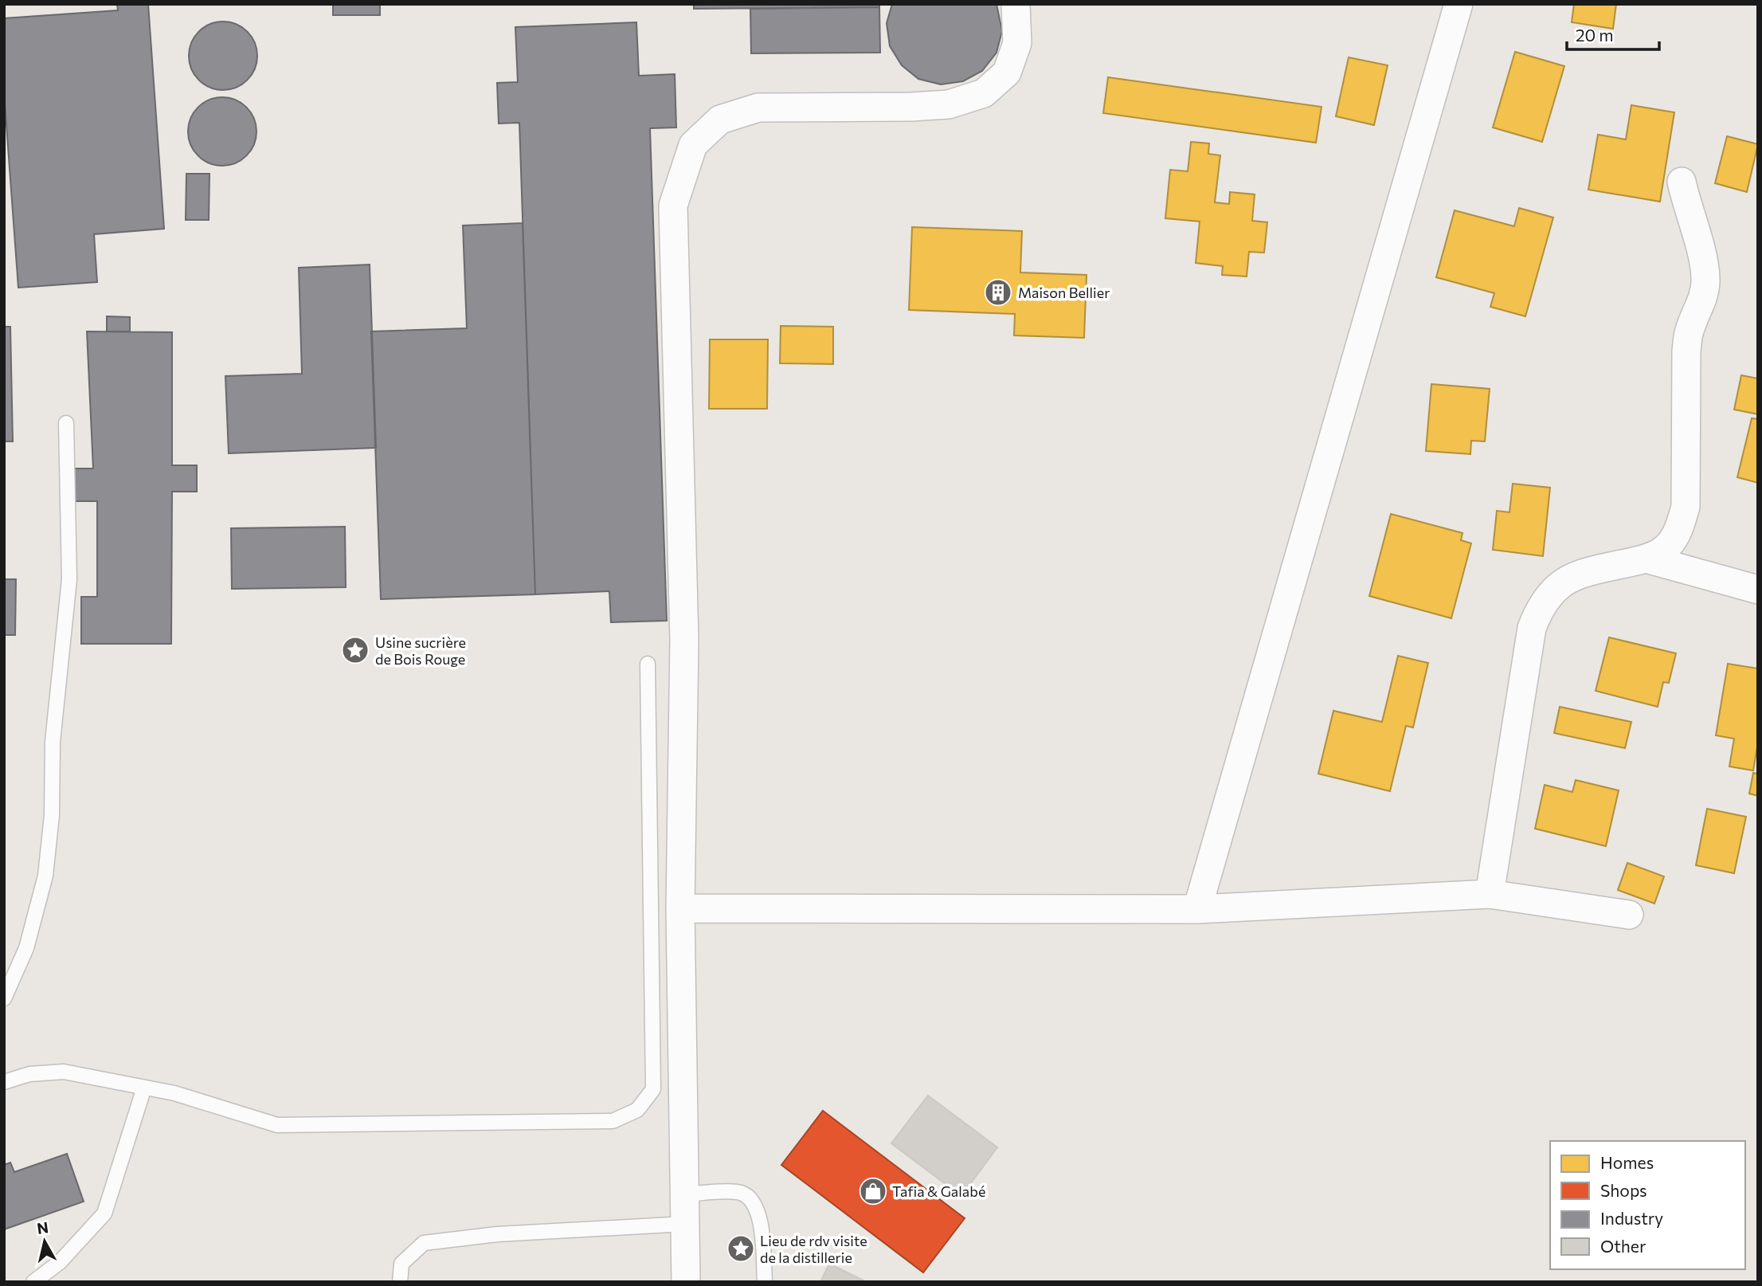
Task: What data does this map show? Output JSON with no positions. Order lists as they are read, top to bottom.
{
  "places": {
    "building": ["Maison Bellier"],
    "place": ["Usine sucrière de Bois Rouge", "Lieu de rdv visite de la distillerie"],
    "shop": ["Tafia & Galabé"]
  },
  "legend": [
    "Homes",
    "Shops",
    "Industry",
    "Other"
  ],
  "scale_bar": "20 m",
  "north": "top"
}
